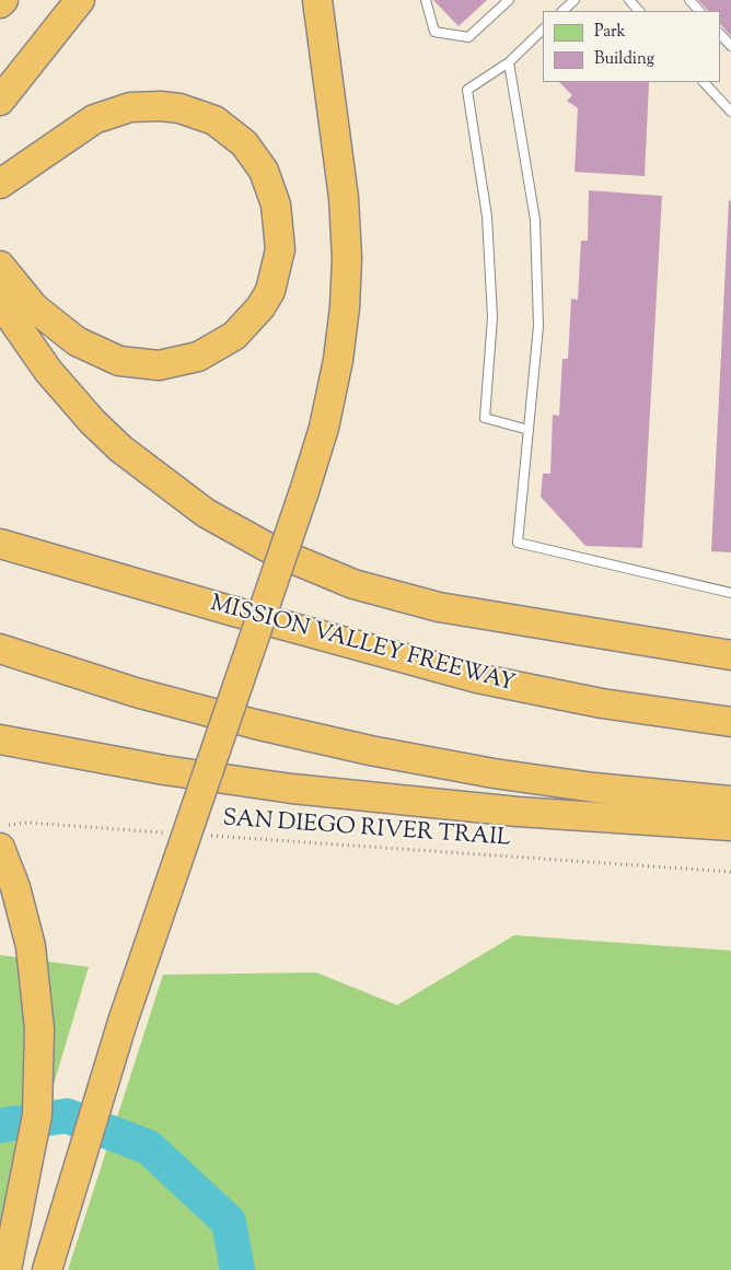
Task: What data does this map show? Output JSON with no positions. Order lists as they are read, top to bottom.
{
  "streets": {
    "highway": ["MISSION VALLEY FREEWAY"],
    "path": ["SAN DIEGO RIVER TRAIL"]
  },
  "legend": ["Park", "Building"]
}
